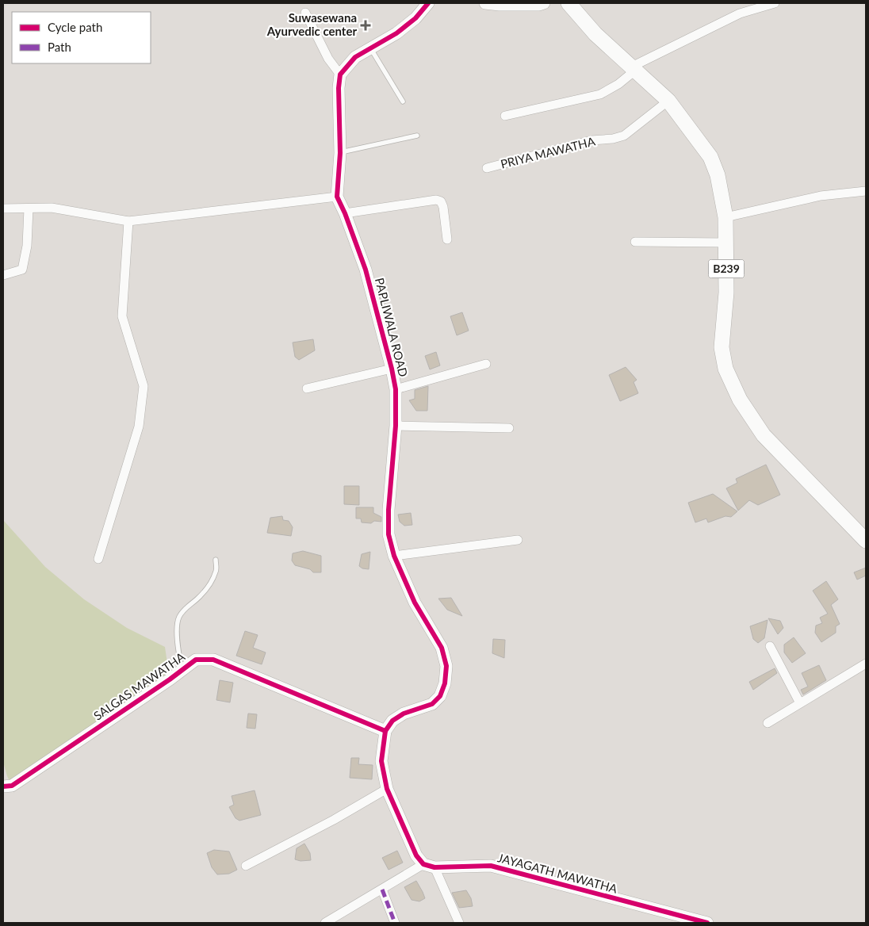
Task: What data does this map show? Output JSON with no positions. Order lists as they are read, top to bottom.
{
  "streets": {
    "main road": ["B239"],
    "street": [
      "PRIYA MAWATHA",
      "PAPLIWALA ROAD",
      "SALGAS MAWATHA",
      "JAYAGATH MAWATHA"
    ]
  },
  "crossings": [
    ["PRIYA MAWATHA", "B239"],
    ["PAPLIWALA ROAD", "SALGAS MAWATHA"]
  ],
  "places": {
    "health": ["Suwasewana Ayurvedic center"]
  },
  "legend": ["Cycle path", "Path"]
}
